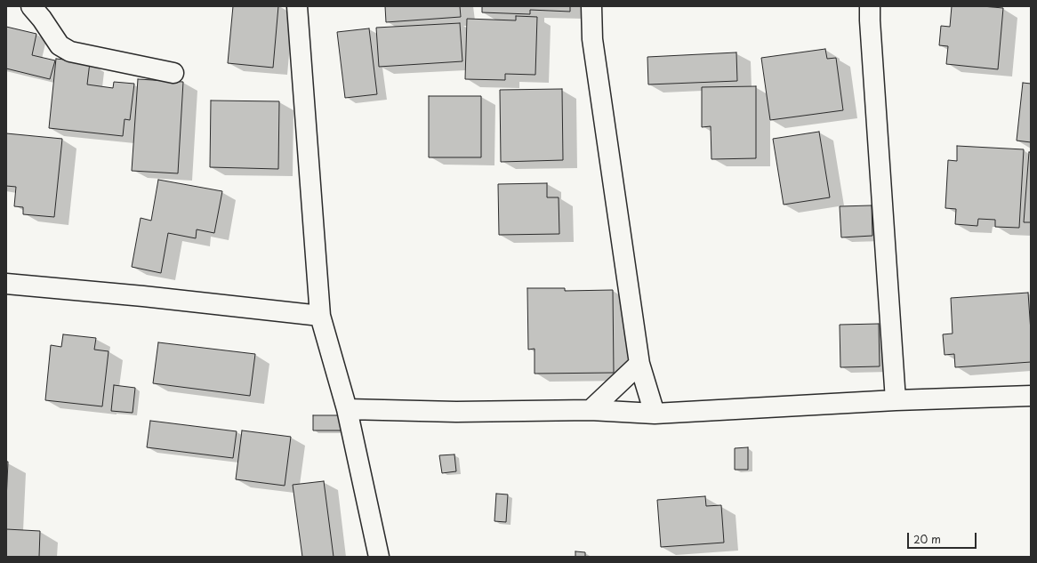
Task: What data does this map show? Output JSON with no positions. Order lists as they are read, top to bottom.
{
  "scale_bar": "20 m"
}
